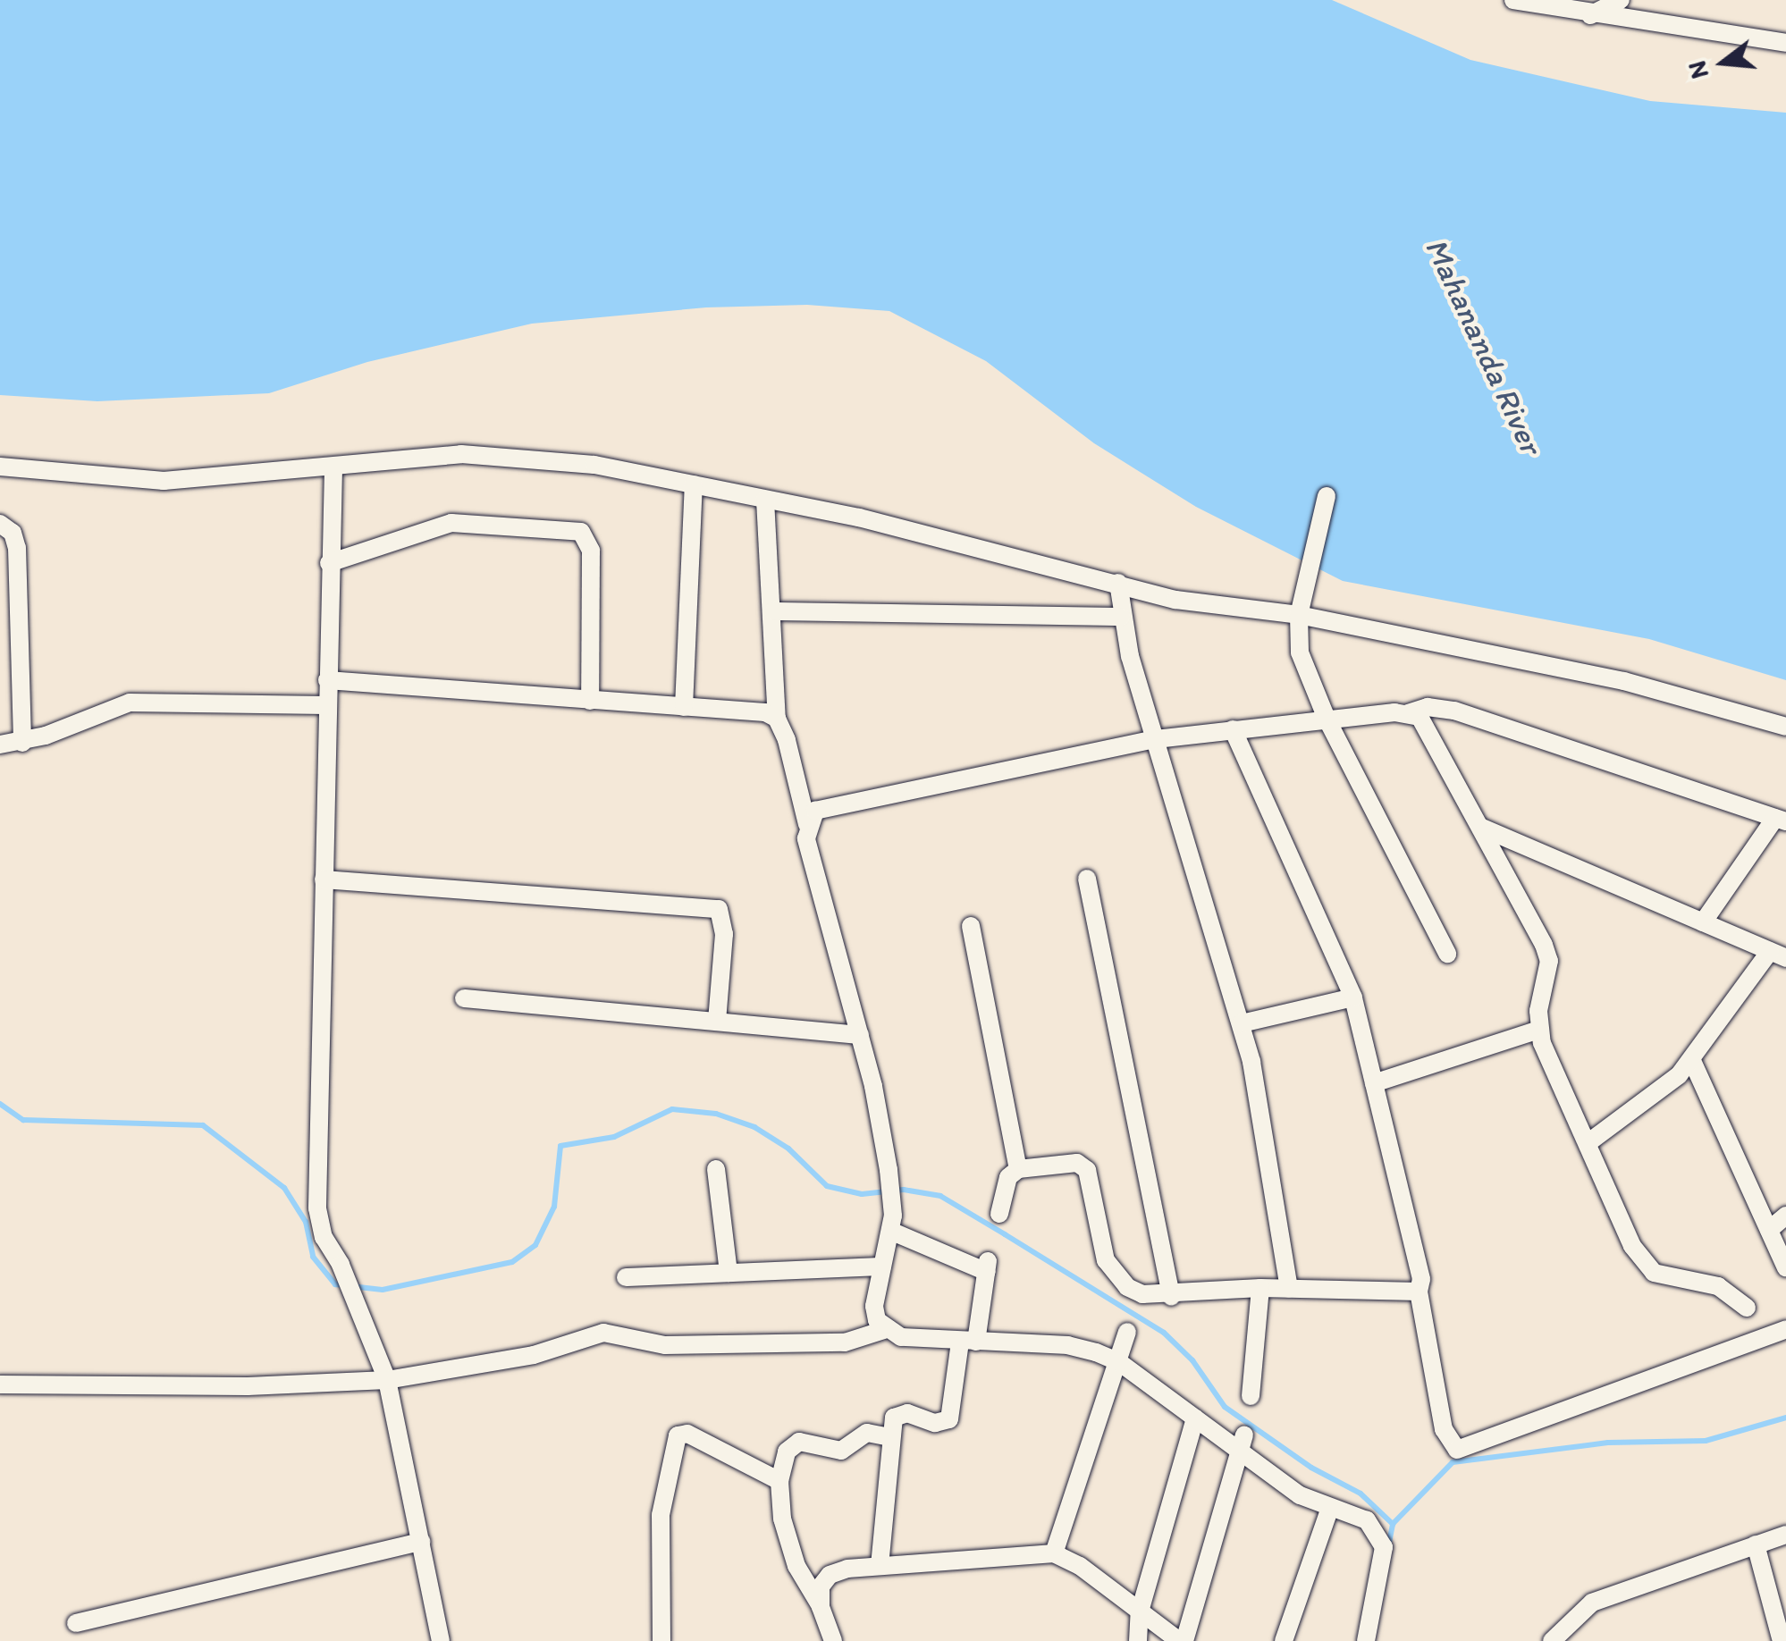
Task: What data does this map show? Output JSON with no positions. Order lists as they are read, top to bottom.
{
  "water": ["Mahananda River"],
  "north": "left"
}
